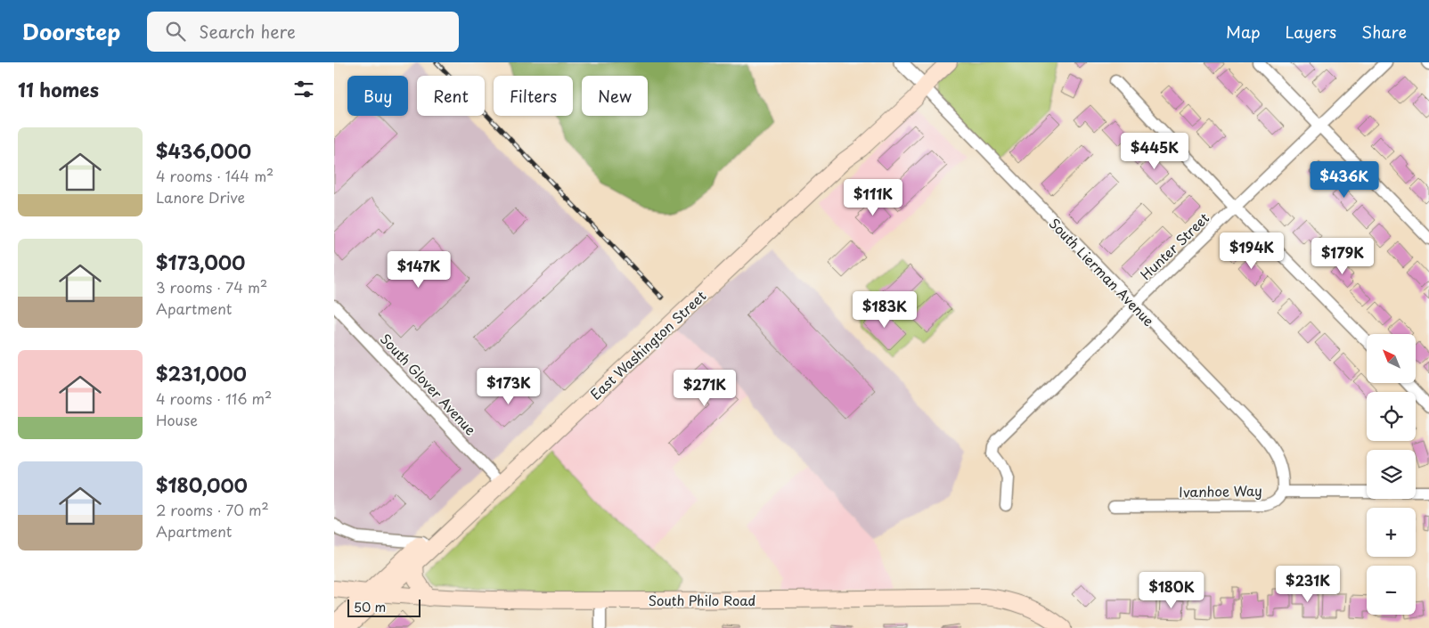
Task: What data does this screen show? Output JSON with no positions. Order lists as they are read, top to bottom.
{
  "streets": {
    "main road": ["East Washington Street", "South Philo Road"],
    "street": [
      "Hunter Street",
      "South Lierman Avenue",
      "South Glover Avenue",
      "Ivanhoe Way"
    ]
  },
  "crossings": [
    ["Hunter Street", "South Lierman Avenue"],
    ["South Lierman Avenue", "East Washington Street"],
    ["South Lierman Avenue", "Ivanhoe Way"],
    ["East Washington Street", "South Glover Avenue"],
    ["East Washington Street", "South Philo Road"]
  ],
  "scale_bar": "50 m",
  "north": "top left",
  "page": {
    "header": "Doorstep",
    "search": "Search here",
    "nav": ["Map", "Layers", "Share"],
    "heading": "11 homes",
    "chip": [
      "Buy",
      "Rent",
      "Filters",
      "New"
    ],
    "list": [
      {
        "name": "$436,000",
        "note": "4 rooms · 144 m² · Lanore Drive"
      },
      {
        "name": "$173,000",
        "note": "3 rooms · 74 m² · Apartment"
      },
      {
        "name": "$231,000",
        "note": "4 rooms · 116 m² · House"
      },
      {
        "name": "$180,000",
        "note": "2 rooms · 70 m² · Apartment"
      }
    ],
    "price": [
      "$445K",
      "$436K",
      "$111K",
      "$194K",
      "$179K",
      "$147K",
      "$183K",
      "$173K",
      "$271K",
      "$231K",
      "$180K"
    ],
    "map_buttons": ["+", "−"],
    "scale": "50 m"
  }
}
